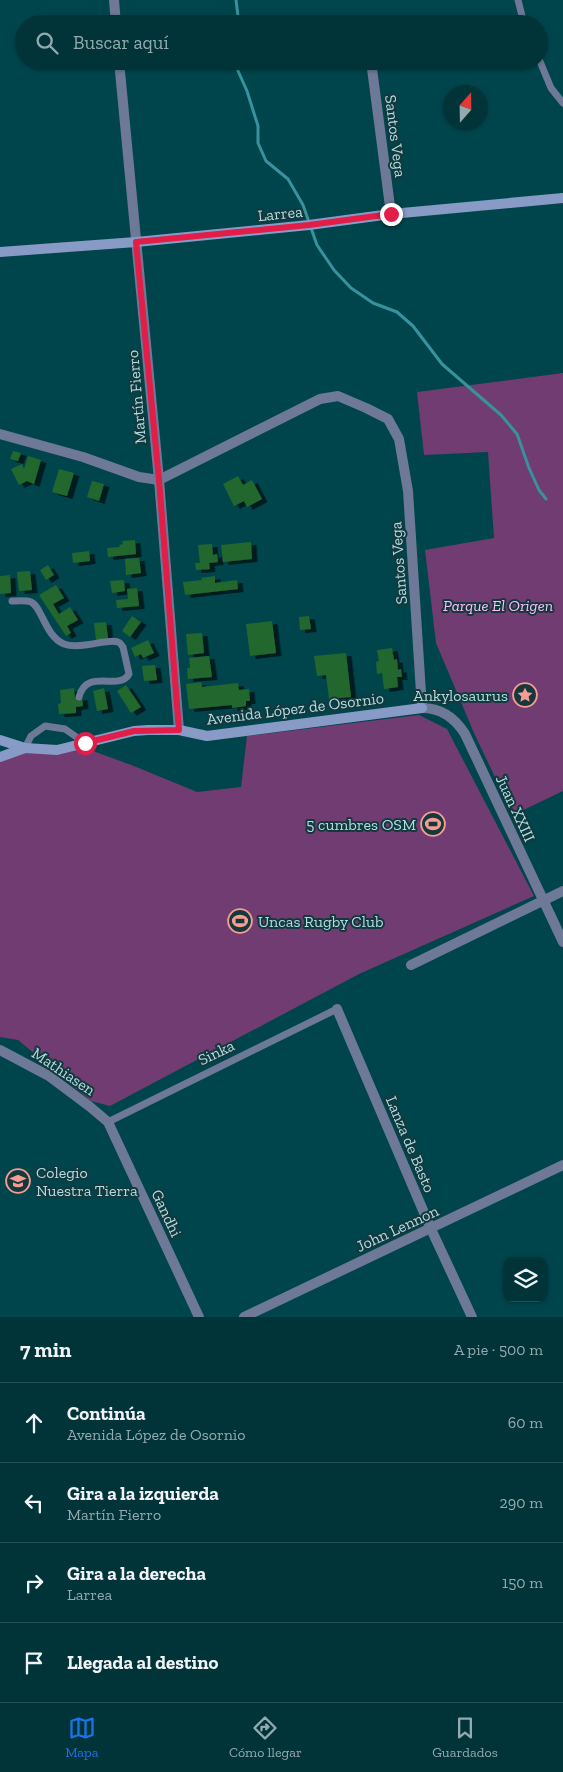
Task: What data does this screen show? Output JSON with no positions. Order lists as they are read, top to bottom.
{
  "streets": {
    "street": [
      "Santos Vega",
      "Larrea",
      "Martín Fierro",
      "Avenida López de Osornio",
      "Juan XXIII",
      "Mathiasen",
      "Lanza de Basto",
      "Gandhi",
      "John Lennon"
    ],
    "lane": ["Sinka"]
  },
  "crossings": [
    ["Santos Vega", "Larrea"],
    ["Santos Vega", "Martín Fierro"],
    ["Santos Vega", "Avenida López de Osornio"],
    ["Santos Vega", "Juan XXIII"],
    ["Larrea", "Martín Fierro"],
    ["Martín Fierro", "Avenida López de Osornio"],
    ["Avenida López de Osornio", "Juan XXIII"],
    ["Sinka", "Mathiasen"],
    ["Sinka", "Lanza de Basto"],
    ["Sinka", "Gandhi"],
    ["Mathiasen", "Gandhi"],
    ["Lanza de Basto", "John Lennon"]
  ],
  "parks": ["Parque El Origen"],
  "places": {
    "place": ["Ankylosaurus"],
    "sports": ["5 cumbres OSM", "Uncas Rugby Club"],
    "school or university": ["Colegio Nuestra Tierra"]
  },
  "north": "top",
  "page": {
    "search": "Buscar aquí",
    "heading": ["7 min", "A pie · 500 m"],
    "list": [
      ["Continúa", "Avenida López de Osornio", "60 m"],
      ["Gira a la izquierda", "Martín Fierro", "290 m"],
      ["Gira a la derecha", "Larrea", "150 m"],
      "Llegada al destino"
    ],
    "nav": ["Mapa", "Cómo llegar", "Guardados"]
  }
}
